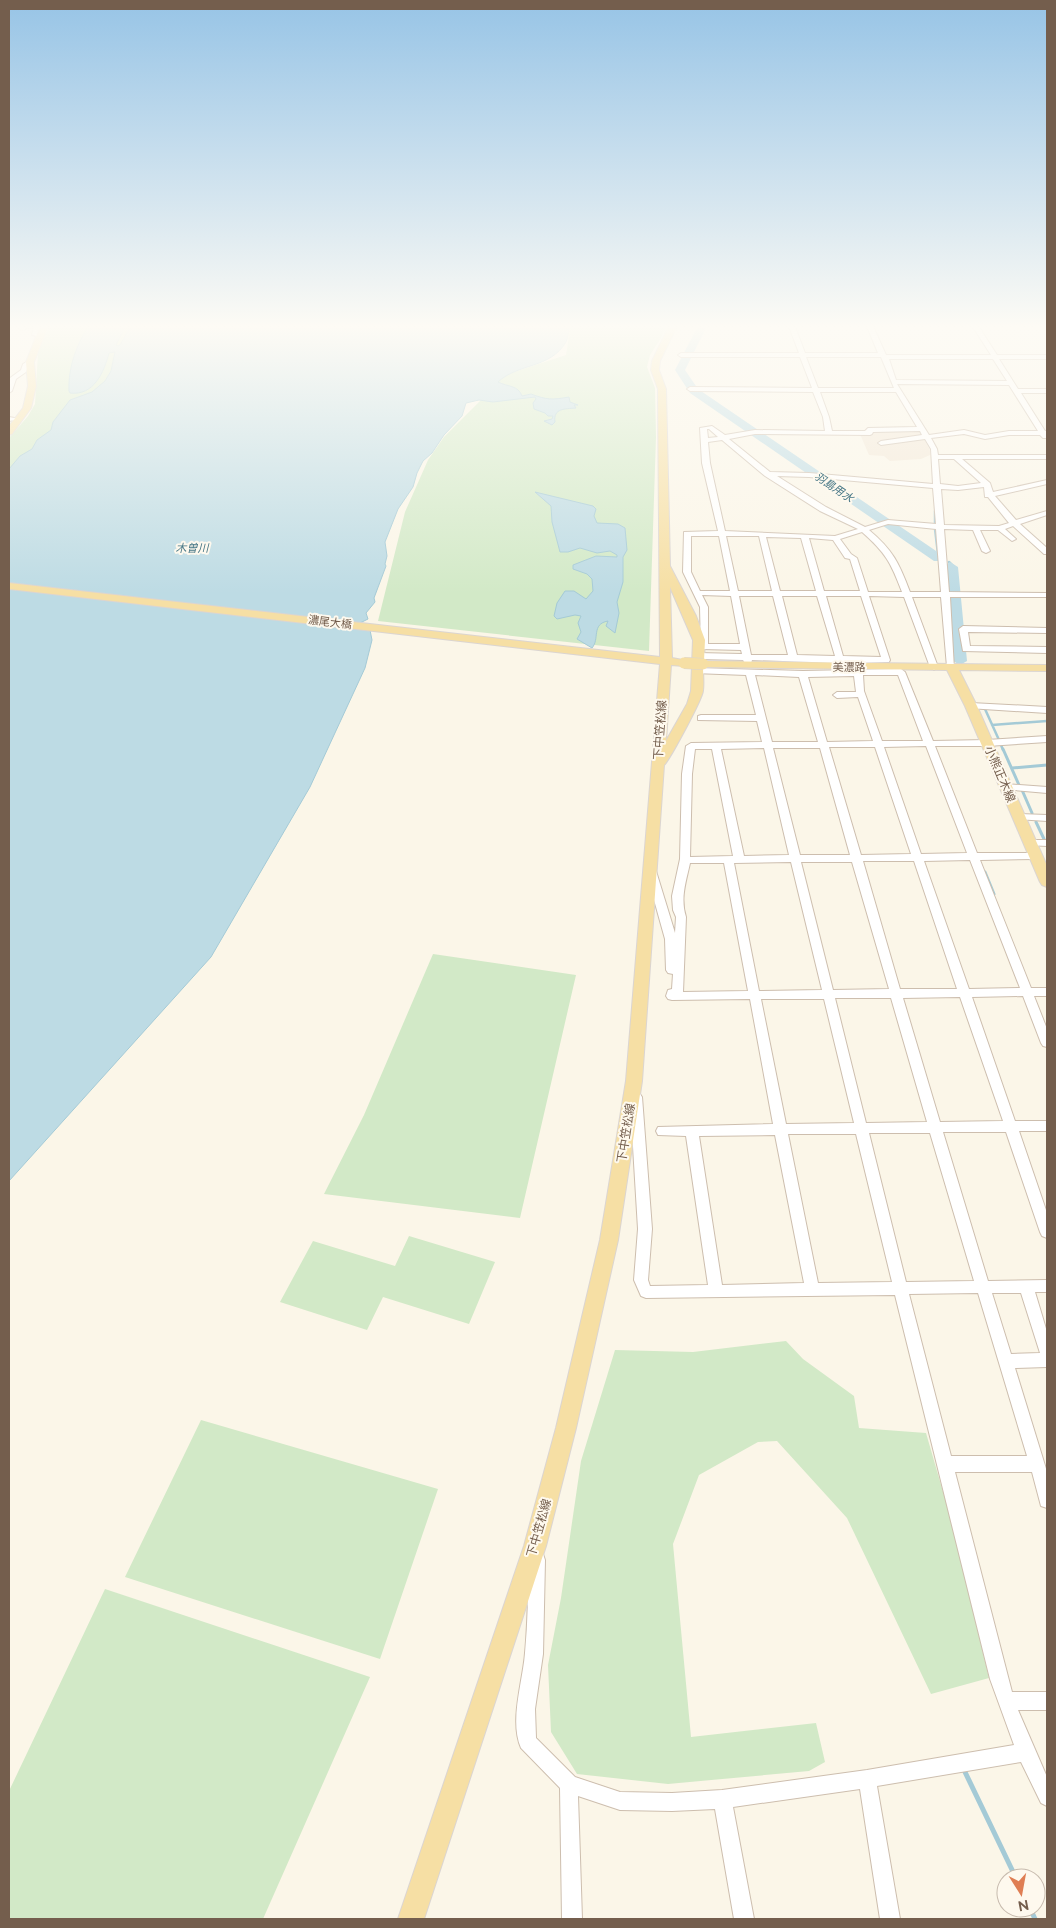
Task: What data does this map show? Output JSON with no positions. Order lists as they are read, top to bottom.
{
  "streets": {
    "main road": [
      "濃尾大橋",
      "美濃路",
      "下中笠松線",
      "小熊正木線"
    ]
  },
  "crossings": [
    ["濃尾大橋", "美濃路"],
    ["濃尾大橋", "下中笠松線"],
    ["美濃路", "下中笠松線"],
    ["美濃路", "小熊正木線"]
  ],
  "water": ["羽島用水", "木曽川"],
  "north": "bottom"
}
